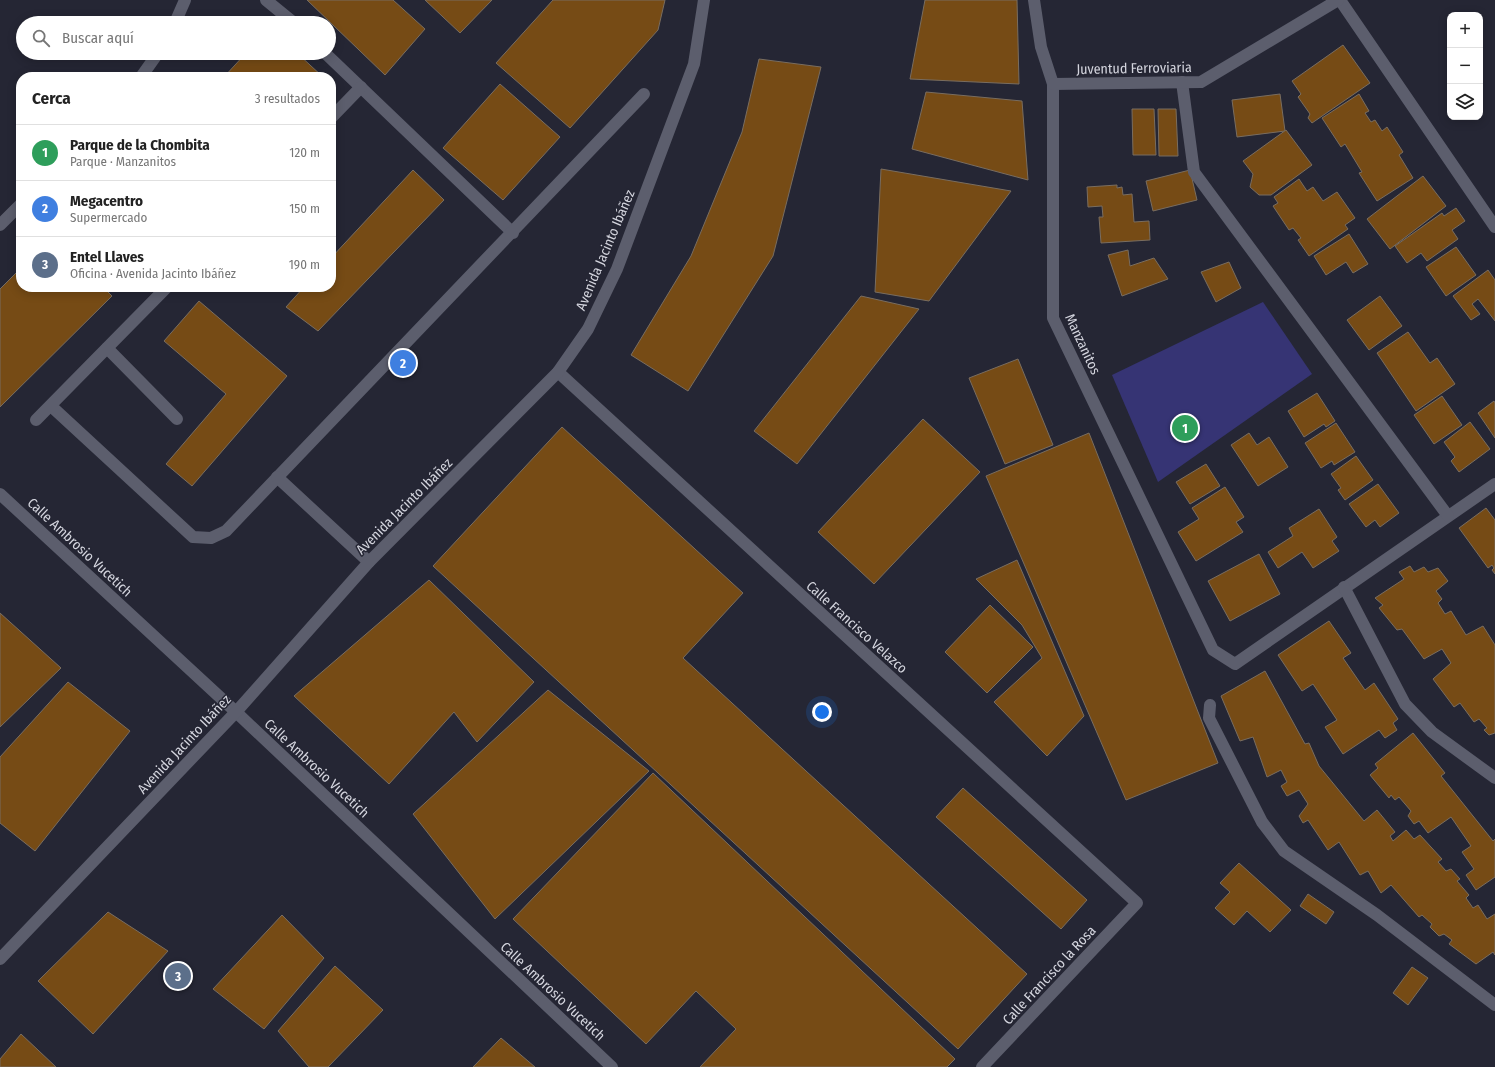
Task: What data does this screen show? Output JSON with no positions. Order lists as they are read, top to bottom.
{
  "streets": {
    "street": [
      "Juventud Ferroviaria",
      "Avenida Jacinto Ibáñez",
      "Manzanitos",
      "Calle Ambrosio Vucetich",
      "Calle Francisco Velazco",
      "Calle Francisco la Rosa"
    ]
  },
  "crossings": [
    ["Juventud Ferroviaria", "Manzanitos"],
    ["Avenida Jacinto Ibáñez", "Calle Ambrosio Vucetich"],
    ["Avenida Jacinto Ibáñez", "Calle Francisco Velazco"],
    ["Calle Francisco Velazco", "Calle Francisco la Rosa"]
  ],
  "page": {
    "map_buttons": ["+", "−"],
    "search": "Buscar aquí",
    "heading": ["Cerca", "3 resultados"],
    "list": [
      {
        "mark": "1",
        "name": "Parque de la Chombita",
        "note": "Parque · Manzanitos",
        "value": "120 m"
      },
      {
        "mark": "2",
        "name": "Megacentro",
        "note": "Supermercado",
        "value": "150 m"
      },
      {
        "mark": "3",
        "name": "Entel Llaves",
        "note": "Oficina · Avenida Jacinto Ibáñez",
        "value": "190 m"
      }
    ],
    "pins": ["2", "1", "3"]
  }
}
